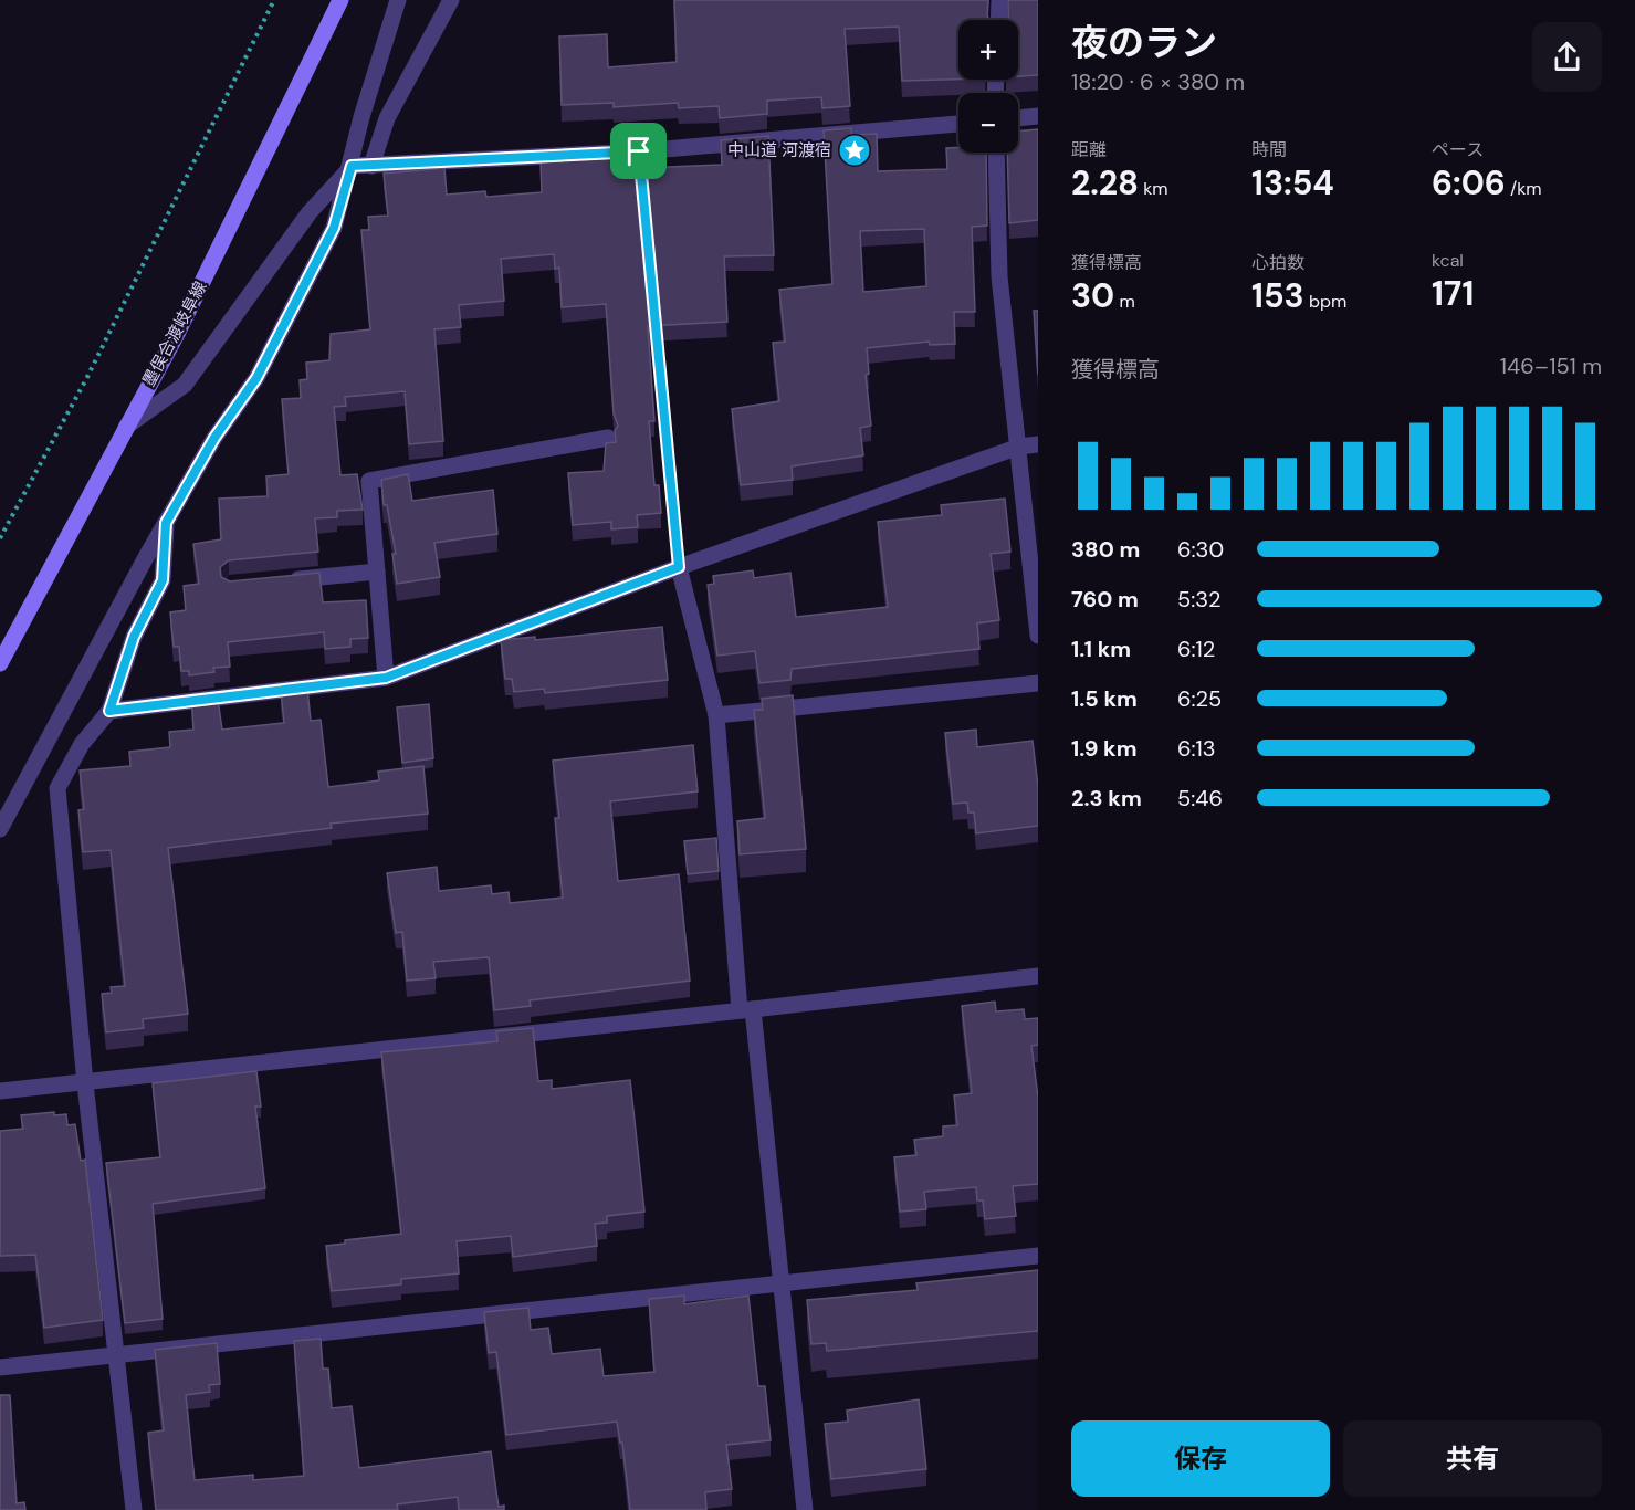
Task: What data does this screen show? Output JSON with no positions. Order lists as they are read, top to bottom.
{
  "streets": {
    "main road": ["墨俣合渡岐阜線"]
  },
  "places": {
    "place": ["中山道 河渡宿"]
  },
  "page": {
    "heading": ["夜のラン", "18:20 · 6 × 380 m"],
    "map_buttons": ["+", "−"],
    "stats": [
      ["距離", "2.28 km"],
      ["時間", "13:54"],
      ["ペース", "6:06 /km"],
      ["獲得標高", "30 m"],
      ["心拍数", "153 bpm"],
      ["kcal", "171"]
    ],
    "chart": ["獲得標高", "146–151 m"],
    "list": [
      {
        "name": "380 m",
        "note": "6:30"
      },
      {
        "name": "760 m",
        "note": "5:32"
      },
      {
        "name": "1.1 km",
        "note": "6:12"
      },
      {
        "name": "1.5 km",
        "note": "6:25"
      },
      {
        "name": "1.9 km",
        "note": "6:13"
      },
      {
        "name": "2.3 km",
        "note": "5:46"
      }
    ],
    "buttons": ["保存", "共有"]
  }
}
